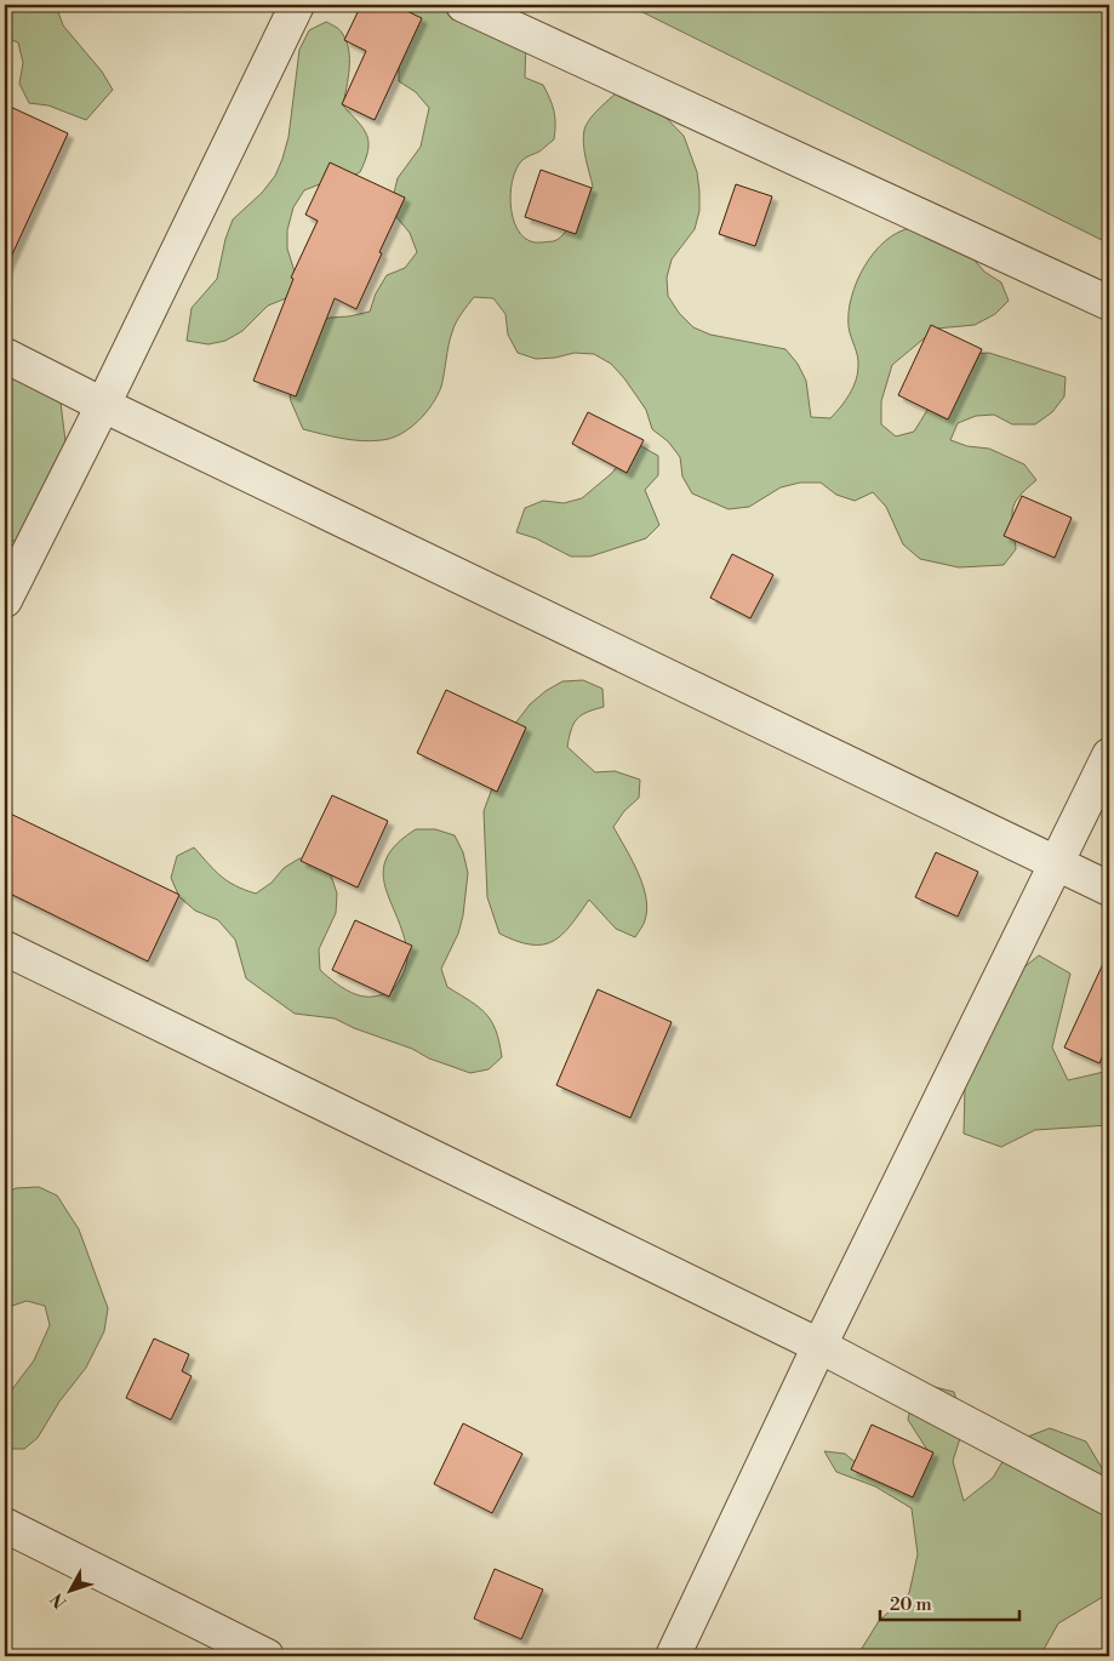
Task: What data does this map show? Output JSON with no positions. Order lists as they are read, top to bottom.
{
  "scale_bar": "20 m",
  "north": "bottom left"
}
